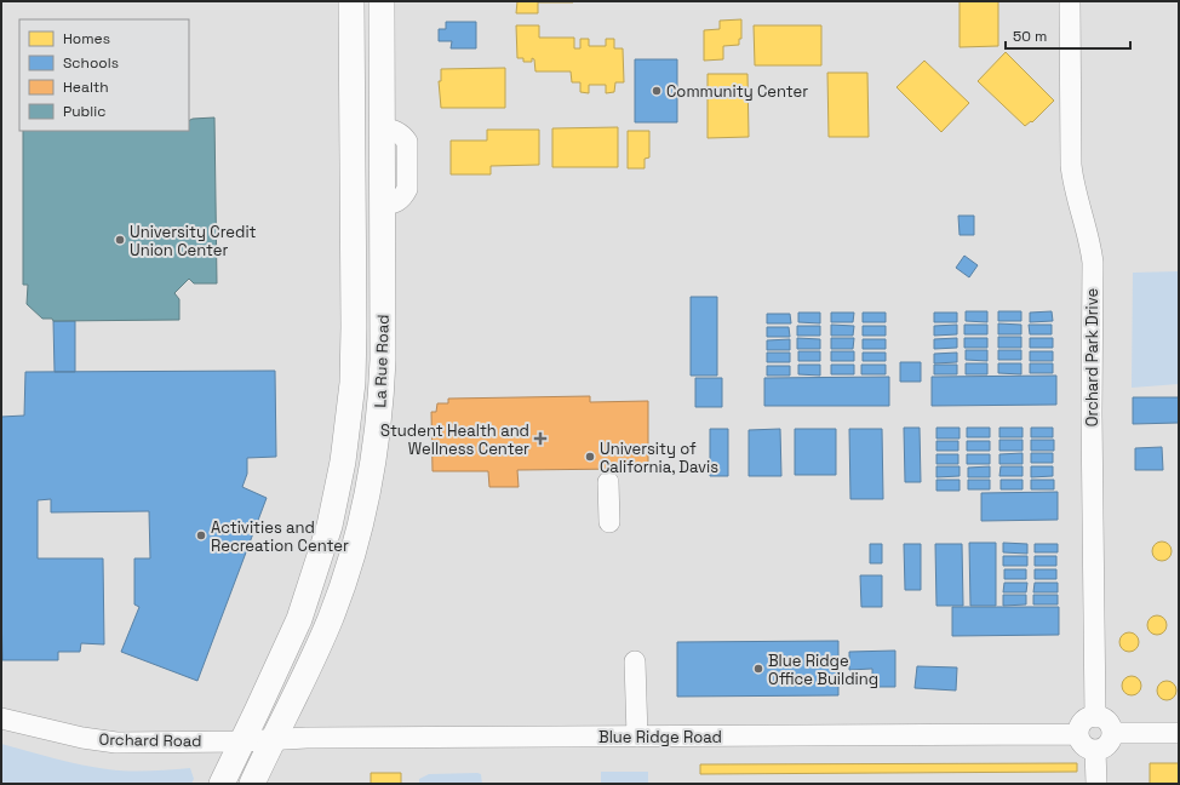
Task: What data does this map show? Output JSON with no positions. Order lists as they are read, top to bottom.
{
  "streets": {
    "main road": ["La Rue Road"],
    "street": ["Orchard Park Drive", "Blue Ridge Road", "Orchard Road"]
  },
  "crossings": [
    ["Orchard Park Drive", "Blue Ridge Road"],
    ["La Rue Road", "Blue Ridge Road"],
    ["La Rue Road", "Orchard Road"],
    ["Blue Ridge Road", "Orchard Road"]
  ],
  "places": {
    "other": [
      "Community Center",
      "University Credit Union Center",
      "University of California, Davis",
      "Activities and Recreation Center",
      "Blue Ridge Office Building"
    ],
    "health": ["Student Health and Wellness Center"]
  },
  "legend": [
    "Homes",
    "Schools",
    "Health",
    "Public"
  ],
  "scale_bar": "50 m"
}
